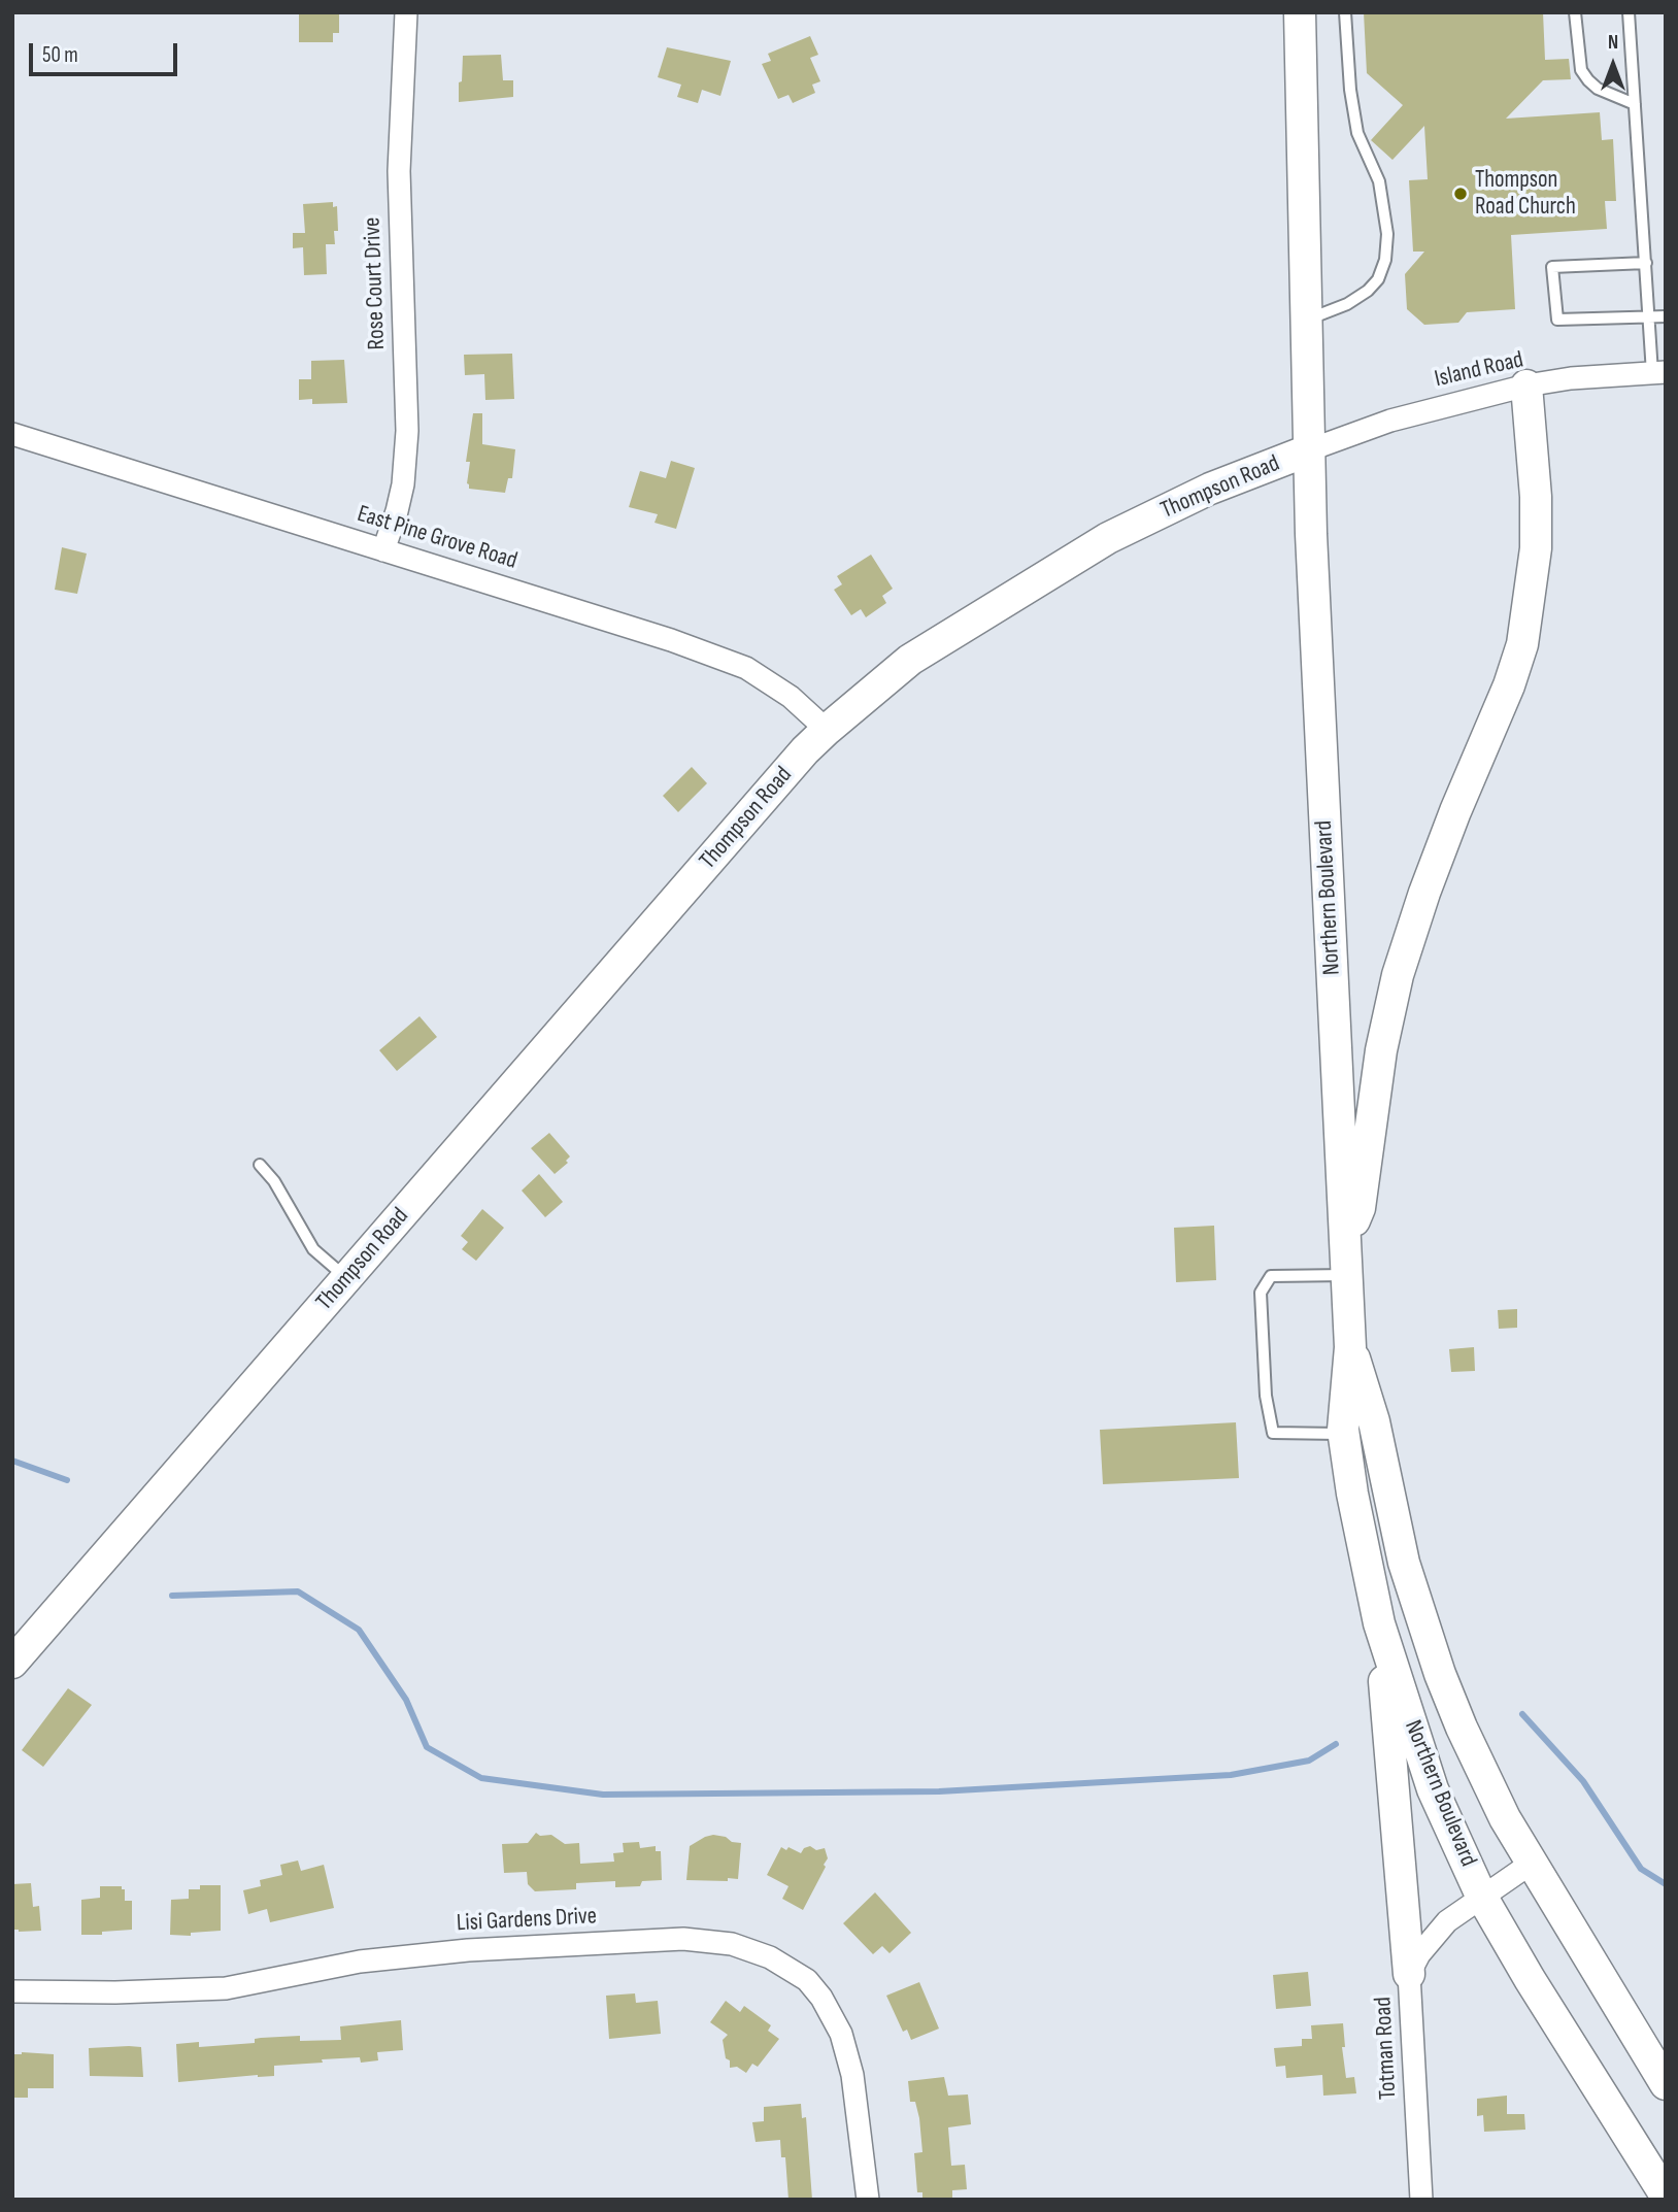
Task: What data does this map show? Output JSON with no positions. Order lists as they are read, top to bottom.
{
  "streets": {
    "main road": ["Thompson Road", "Northern Boulevard"],
    "street": [
      "Rose Court Drive",
      "Island Road",
      "East Pine Grove Road",
      "Lisi Gardens Drive",
      "Totman Road"
    ]
  },
  "crossings": [
    ["Rose Court Drive", "East Pine Grove Road"],
    ["Island Road", "Thompson Road"],
    ["Island Road", "Northern Boulevard"],
    ["Thompson Road", "East Pine Grove Road"],
    ["Thompson Road", "Northern Boulevard"],
    ["Northern Boulevard", "Totman Road"]
  ],
  "places": ["Thompson Road Church"],
  "scale_bar": "50 m",
  "north": "top"
}
